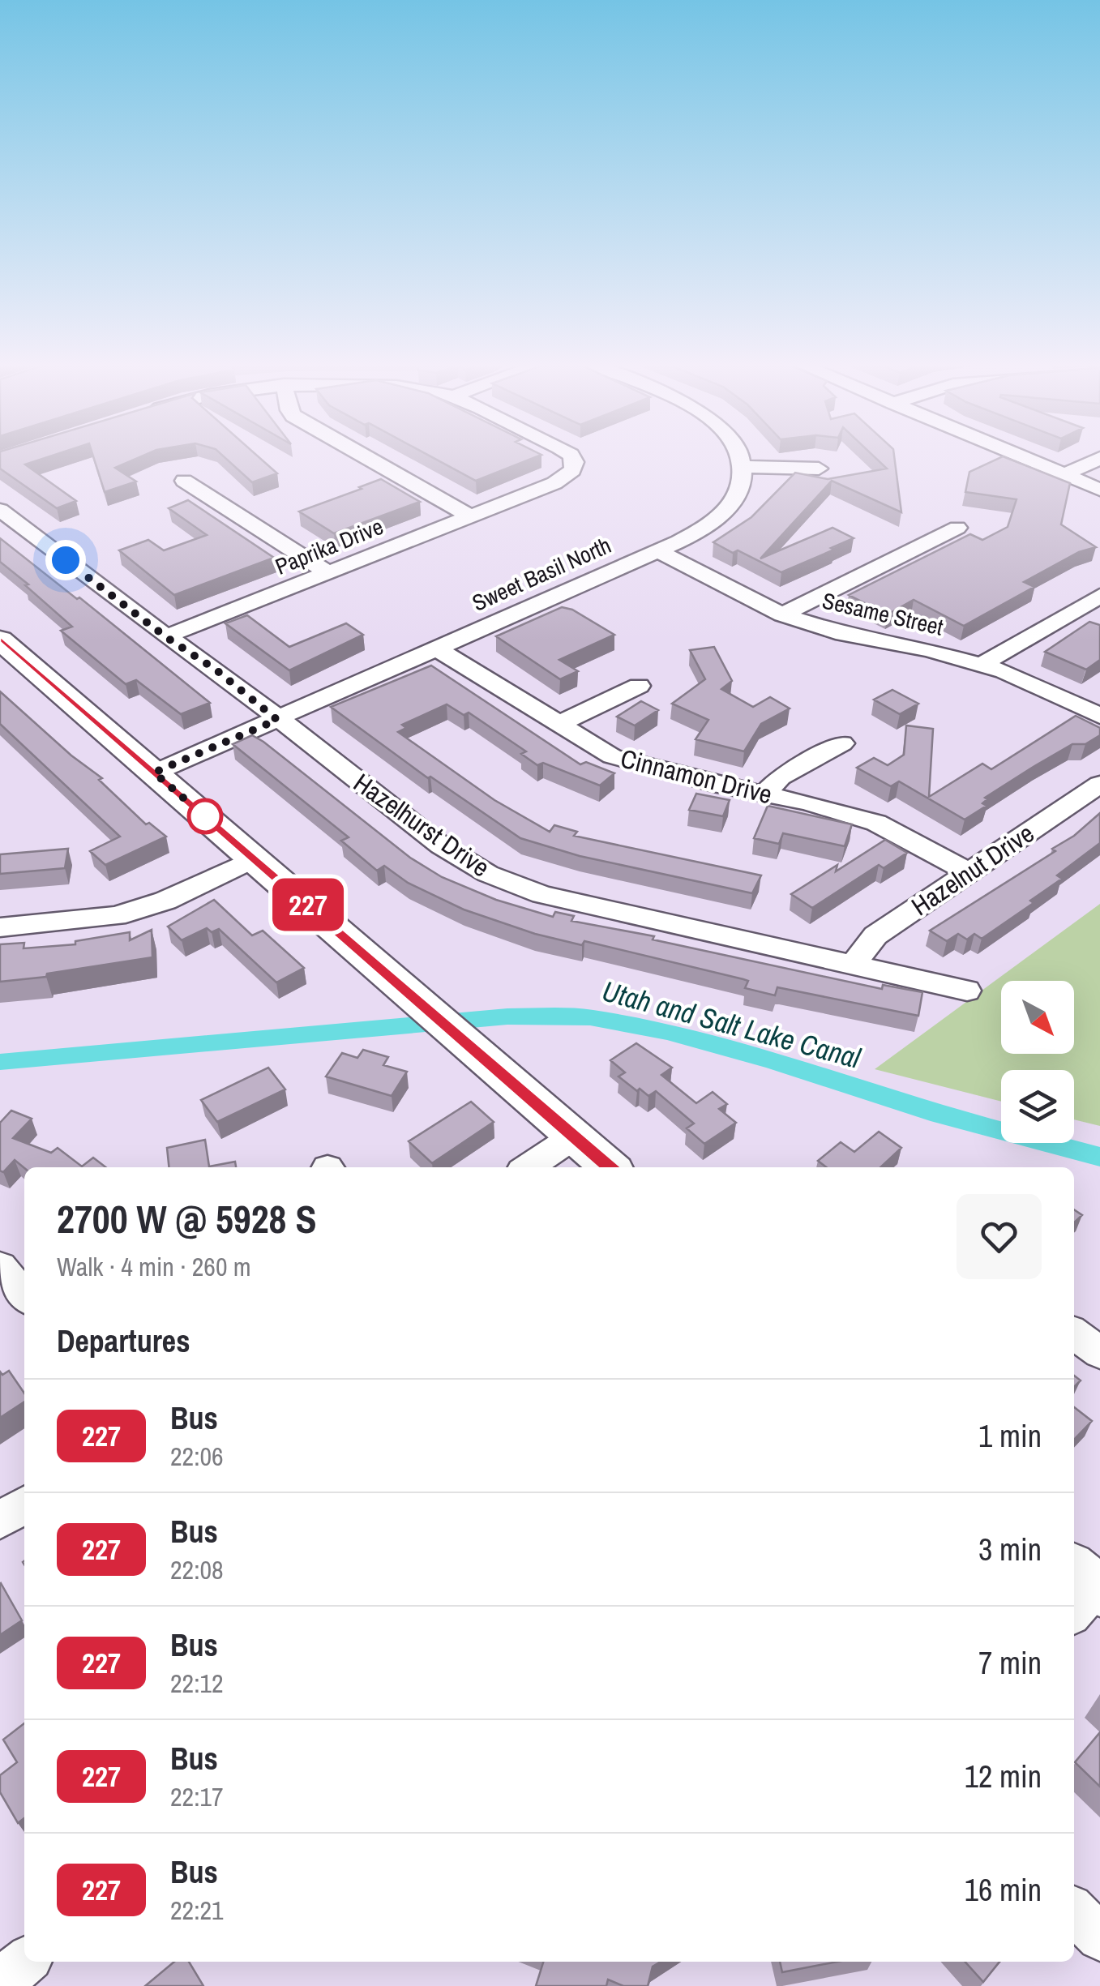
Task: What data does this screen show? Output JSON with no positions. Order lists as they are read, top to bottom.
{
  "streets": {
    "street": [
      "Paprika Drive",
      "Sweet Basil North",
      "Sesame Street",
      "Cinnamon Drive",
      "Hazelhurst Drive",
      "Hazelnut Drive"
    ]
  },
  "crossings": [
    ["Paprika Drive", "Hazelhurst Drive"],
    ["Sweet Basil North", "Sesame Street"],
    ["Sweet Basil North", "Cinnamon Drive"],
    ["Sweet Basil North", "Hazelhurst Drive"],
    ["Cinnamon Drive", "Hazelnut Drive"],
    ["Hazelhurst Drive", "Hazelnut Drive"]
  ],
  "water": ["Utah and Salt Lake Canal"],
  "lines": ["bus line 227"],
  "north": "bottom right",
  "page": {
    "on_map": "227",
    "heading": [
      ["2700 W @ 5928 S", "Walk · 4 min · 260 m"],
      "Departures"
    ],
    "list": [
      {
        "mark": "227",
        "name": "Bus",
        "note": "22:06",
        "value": "1 min"
      },
      {
        "mark": "227",
        "name": "Bus",
        "note": "22:08",
        "value": "3 min"
      },
      {
        "mark": "227",
        "name": "Bus",
        "note": "22:12",
        "value": "7 min"
      },
      {
        "mark": "227",
        "name": "Bus",
        "note": "22:17",
        "value": "12 min"
      },
      {
        "mark": "227",
        "name": "Bus",
        "note": "22:21",
        "value": "16 min"
      }
    ]
  }
}
